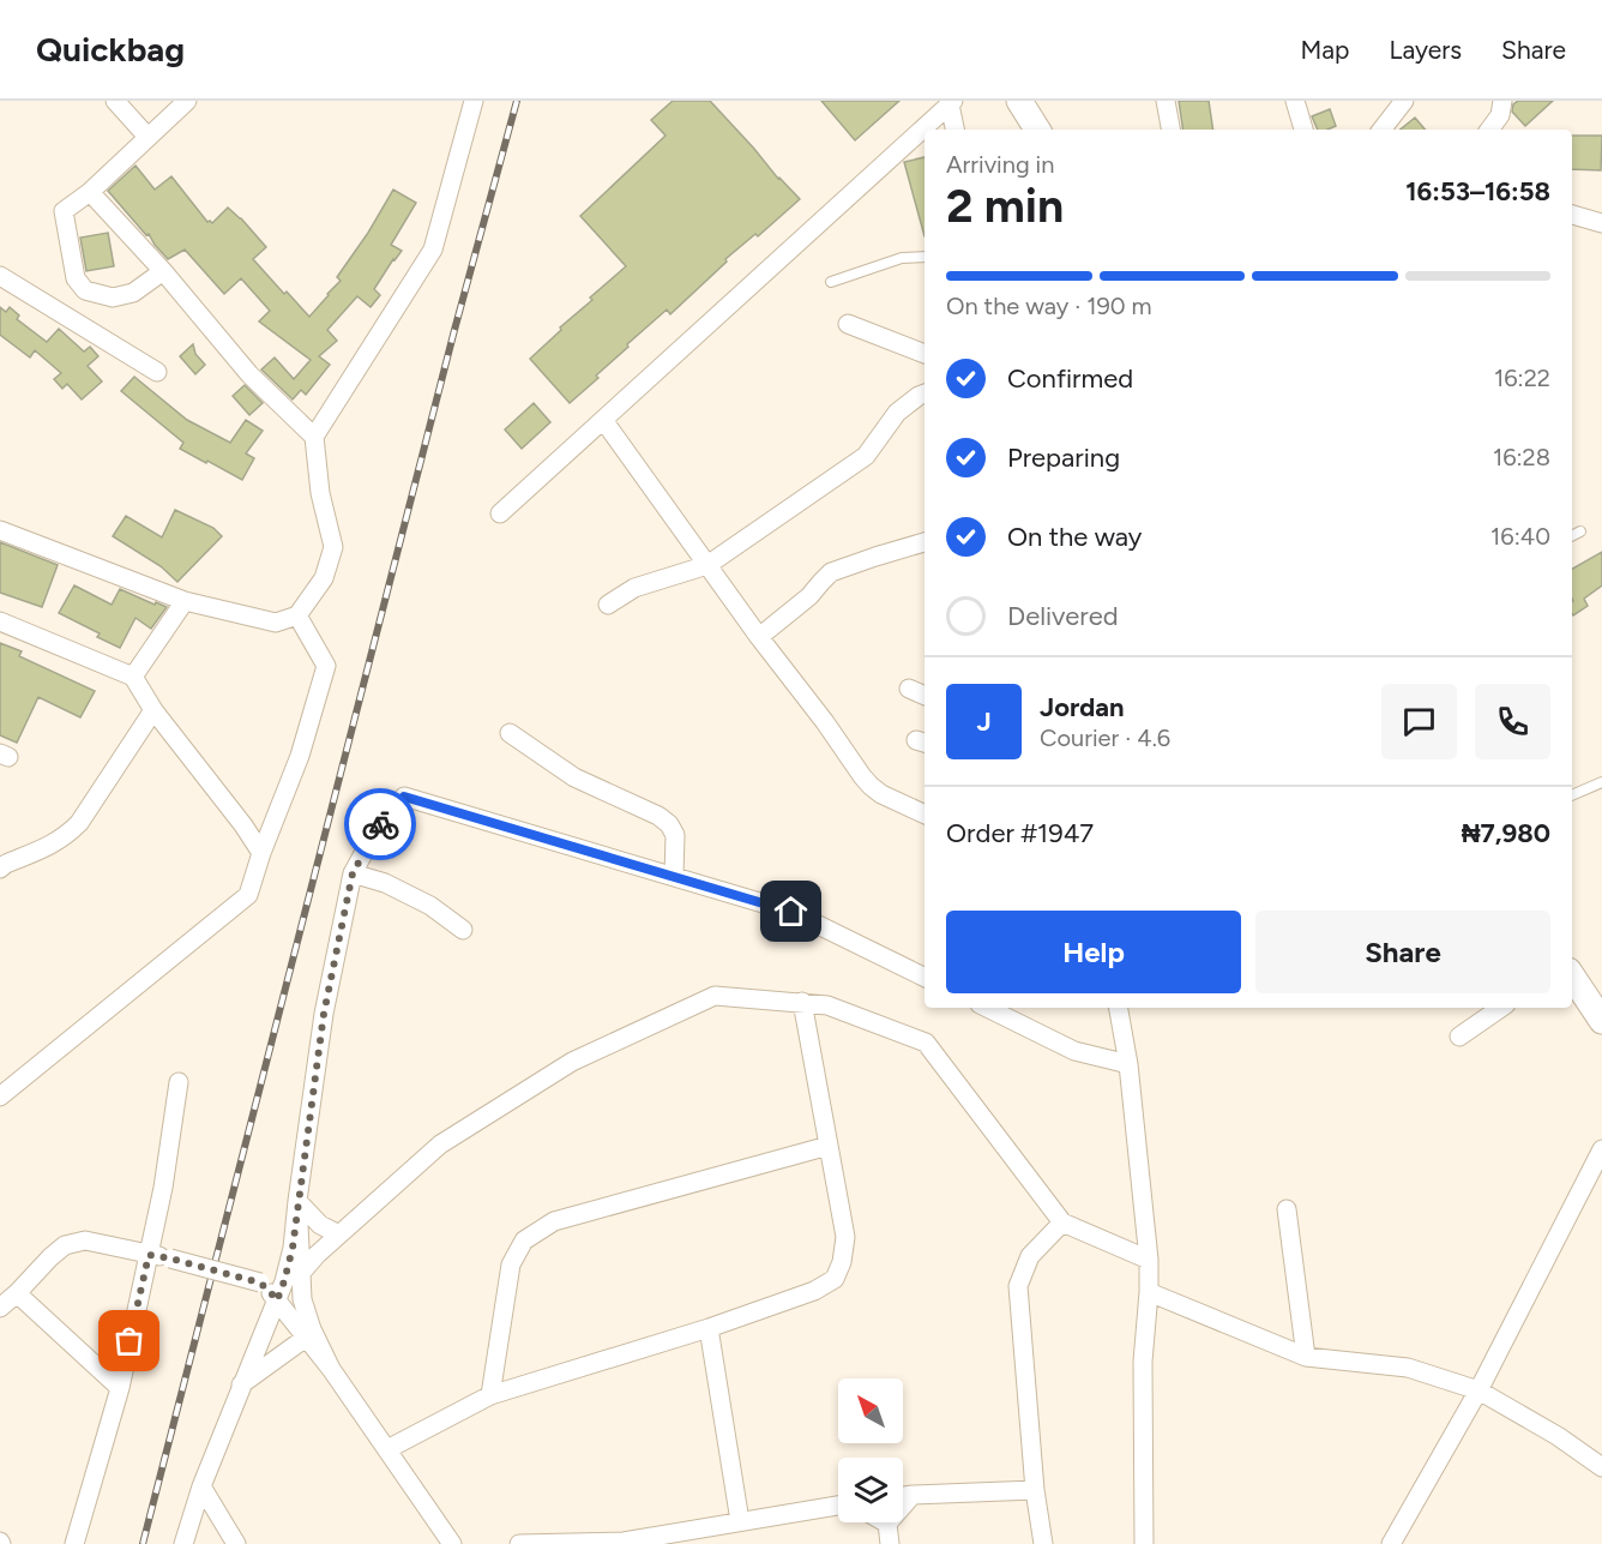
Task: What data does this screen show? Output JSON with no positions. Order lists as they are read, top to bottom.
{
  "north": "top left",
  "page": {
    "header": "Quickbag",
    "nav": ["Map", "Layers", "Share"],
    "heading": ["2 min", "Arriving in", "16:53–16:58"],
    "panel": [
      "Jordan",
      "Courier · 4.6",
      "Order #1947",
      "₦7,980"
    ],
    "bar": "On the way · 190 m",
    "list": [
      ["Confirmed", "16:22"],
      ["Preparing", "16:28"],
      ["On the way", "16:40"],
      "Delivered"
    ],
    "round": "J",
    "buttons": ["Help", "Share"]
  }
}
